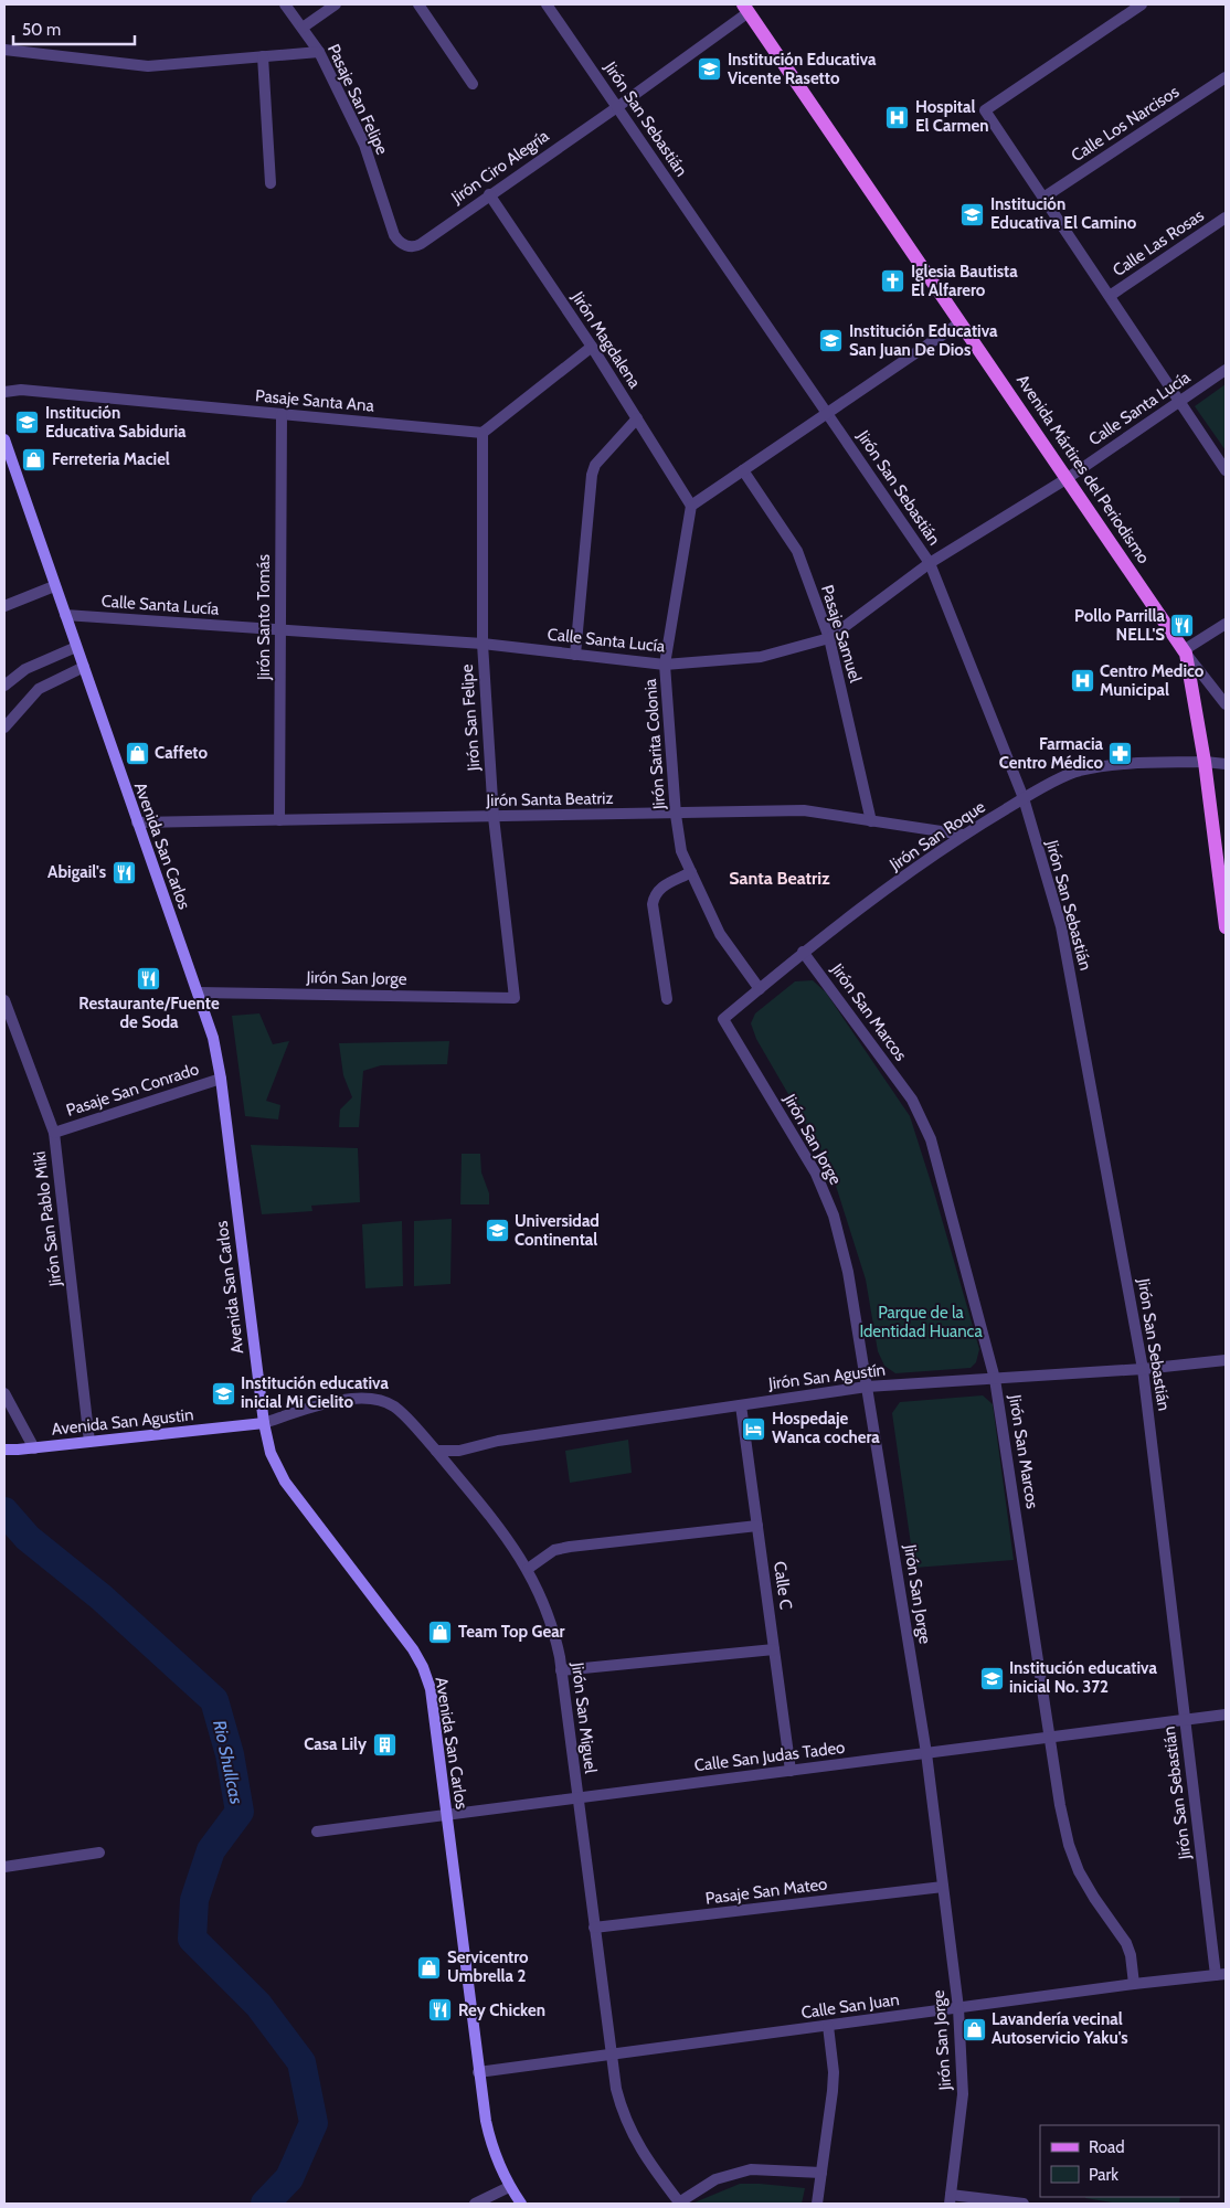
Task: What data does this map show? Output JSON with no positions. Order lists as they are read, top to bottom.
{
  "streets": {
    "main road": ["Avenida Mártires del Periodismo", "Avenida San Carlos", "Avenida San Agustin"],
    "street": [
      "Pasaje San Felipe",
      "Jirón San Sebastián",
      "Calle Los Narcisos",
      "Jirón Ciro Alegría",
      "Calle Las Rosas",
      "Jirón Magdalena",
      "Pasaje Santa Ana",
      "Calle Santa Lucía",
      "Jirón Santo Tomás",
      "Pasaje Samuel",
      "Jirón San Felipe",
      "Jirón Sarita Colonia",
      "Jirón Santa Beatriz",
      "Jirón San Roque",
      "Jirón San Jorge",
      "Jirón San Marcos",
      "Pasaje San Conrado",
      "Jirón San Pablo Miki",
      "Jirón San Agustín",
      "Calle C",
      "Jirón San Miguel",
      "Calle San Judas Tadeo",
      "Pasaje San Mateo",
      "Calle San Juan"
    ]
  },
  "crossings": [
    ["Pasaje San Felipe", "Jirón Ciro Alegría"],
    ["Jirón San Sebastián", "Jirón Ciro Alegría"],
    ["Jirón San Sebastián", "Calle Santa Lucía"],
    ["Jirón San Sebastián", "Jirón San Roque"],
    ["Jirón San Sebastián", "Jirón San Agustín"],
    ["Jirón San Sebastián", "Calle San Judas Tadeo"],
    ["Jirón San Sebastián", "Calle San Juan"],
    ["Jirón Ciro Alegría", "Jirón Magdalena"],
    ["Jirón Ciro Alegría", "Avenida Mártires del Periodismo"],
    ["Jirón Magdalena", "Jirón Sarita Colonia"],
    ["Pasaje Santa Ana", "Jirón Santo Tomás"],
    ["Pasaje Santa Ana", "Jirón San Felipe"],
    ["Calle Santa Lucía", "Avenida Mártires del Periodismo"],
    ["Calle Santa Lucía", "Jirón Santo Tomás"],
    ["Calle Santa Lucía", "Pasaje Samuel"],
    ["Calle Santa Lucía", "Jirón San Felipe"],
    ["Calle Santa Lucía", "Jirón Sarita Colonia"],
    ["Calle Santa Lucía", "Avenida San Carlos"],
    ["Avenida Mártires del Periodismo", "Jirón San Roque"],
    ["Jirón Santo Tomás", "Jirón Santa Beatriz"],
    ["Pasaje Samuel", "Jirón Santa Beatriz"],
    ["Jirón San Felipe", "Jirón Santa Beatriz"],
    ["Jirón San Felipe", "Jirón San Jorge"],
    ["Jirón Sarita Colonia", "Jirón Santa Beatriz"],
    ["Jirón Sarita Colonia", "Jirón San Roque"],
    ["Jirón Santa Beatriz", "Jirón San Roque"],
    ["Jirón Santa Beatriz", "Avenida San Carlos"],
    ["Jirón San Roque", "Jirón San Jorge"],
    ["Jirón San Roque", "Jirón San Marcos"],
    ["Avenida San Carlos", "Jirón San Jorge"],
    ["Avenida San Carlos", "Pasaje San Conrado"],
    ["Avenida San Carlos", "Avenida San Agustin"],
    ["Avenida San Carlos", "Jirón San Miguel"],
    ["Avenida San Carlos", "Calle San Judas Tadeo"],
    ["Avenida San Carlos", "Calle San Juan"],
    ["Jirón San Jorge", "Jirón San Agustín"],
    ["Jirón San Jorge", "Calle San Judas Tadeo"],
    ["Jirón San Jorge", "Pasaje San Mateo"],
    ["Jirón San Jorge", "Calle San Juan"],
    ["Jirón San Marcos", "Jirón San Agustín"],
    ["Jirón San Marcos", "Calle San Judas Tadeo"],
    ["Jirón San Marcos", "Calle San Juan"],
    ["Pasaje San Conrado", "Jirón San Pablo Miki"],
    ["Jirón San Pablo Miki", "Avenida San Agustin"],
    ["Jirón San Agustín", "Calle C"],
    ["Jirón San Agustín", "Jirón San Miguel"],
    ["Avenida San Agustin", "Jirón San Miguel"],
    ["Calle C", "Calle San Judas Tadeo"],
    ["Jirón San Miguel", "Calle San Judas Tadeo"],
    ["Jirón San Miguel", "Pasaje San Mateo"],
    ["Jirón San Miguel", "Calle San Juan"]
  ],
  "districts": ["Santa Beatriz"],
  "water": ["Rio Shullcas"],
  "parks": ["Parque de la Identidad Huanca"],
  "places": {
    "school or university": [
      "Institución Educativa Vicente Rasetto",
      "Institución Educativa El Camino",
      "Institución Educativa San Juan De Dios",
      "Institución Educativa Sabiduria",
      "Universidad Continental",
      "Institución educativa inicial Mi Cielito",
      "Institución educativa inicial No. 372"
    ],
    "hospital": ["Hospital El Carmen", "Centro Medico Municipal"],
    "church": ["Iglesia Bautista El Alfarero"],
    "shop": [
      "Ferreteria Maciel",
      "Caffeto",
      "Team Top Gear",
      "Servicentro Umbrella 2",
      "Lavandería vecinal Autoservicio Yaku's"
    ],
    "restaurant": [
      "Pollo Parrilla NELL'S",
      "Abigail's",
      "Restaurante/Fuente de Soda",
      "Rey Chicken"
    ],
    "pharmacy": ["Farmacia Centro Médico"],
    "hotel": ["Hospedaje Wanca cochera"],
    "building": ["Casa Lily"]
  },
  "legend": ["Road", "Park"],
  "scale_bar": "50 m"
}
